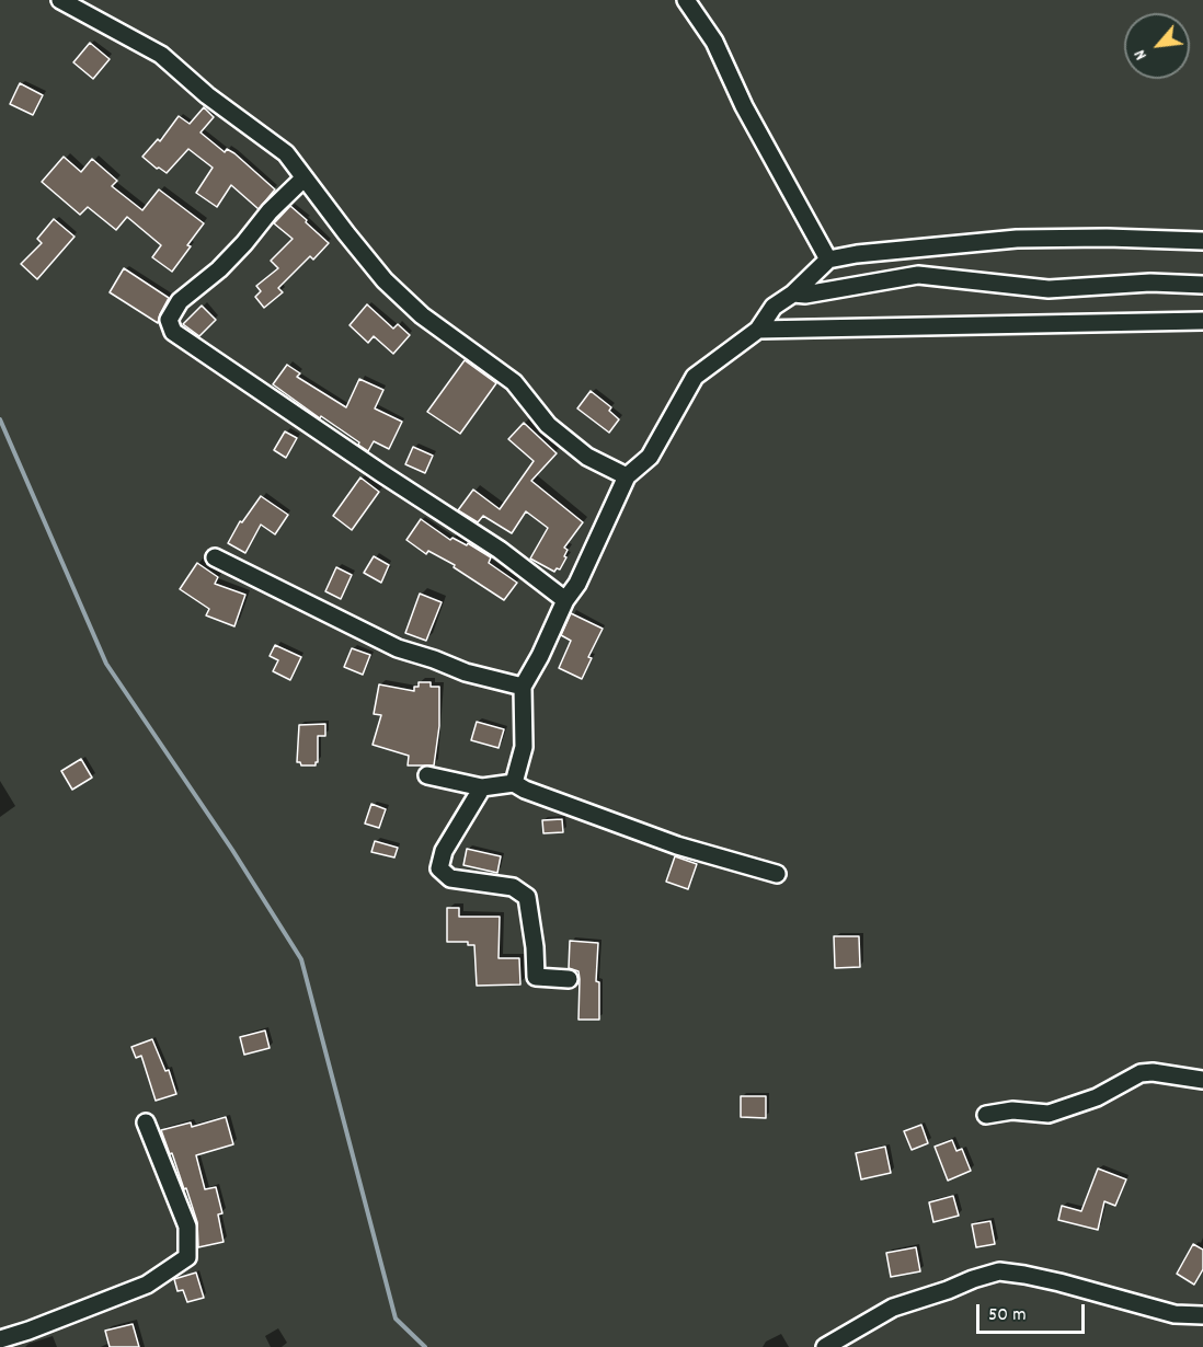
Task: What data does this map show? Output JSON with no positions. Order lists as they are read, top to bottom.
{
  "scale_bar": "50 m",
  "north": "bottom left"
}
